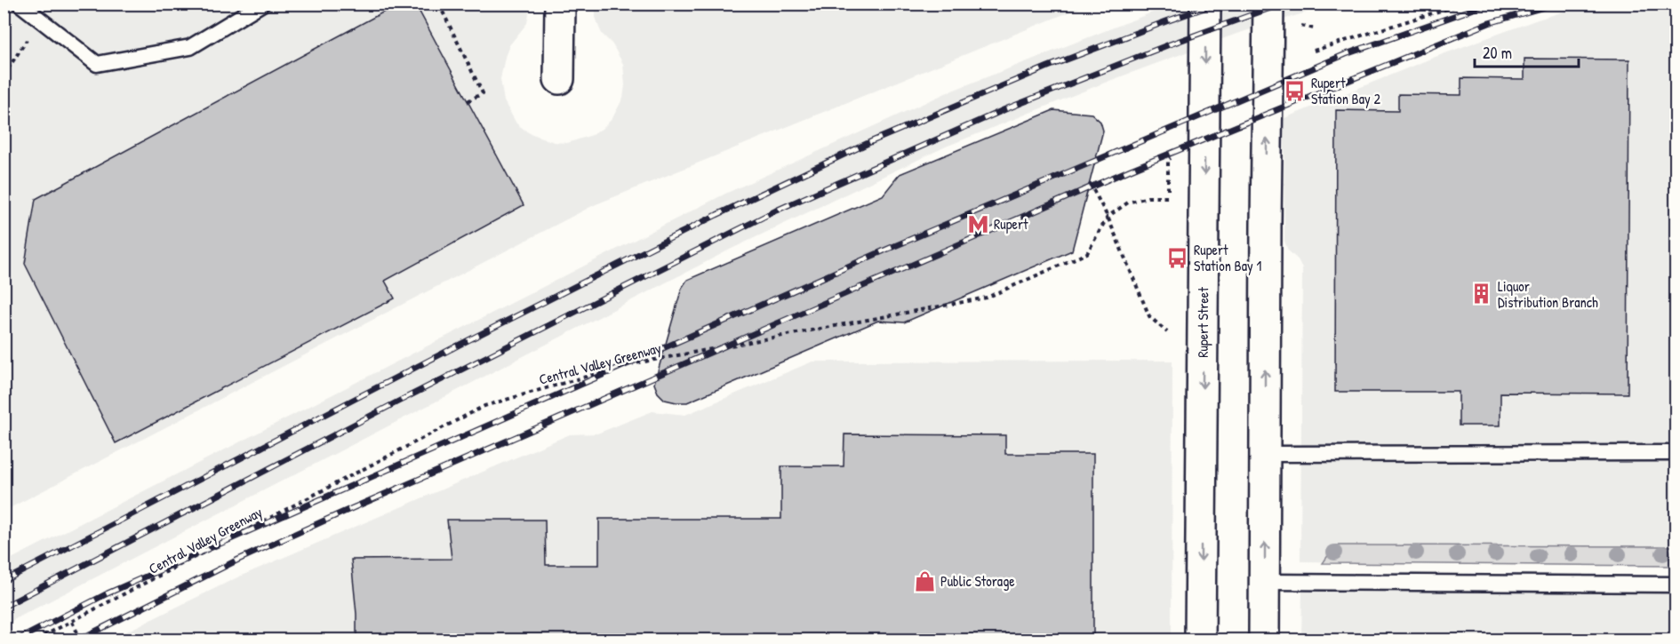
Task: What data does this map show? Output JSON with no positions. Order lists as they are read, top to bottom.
{
  "streets": {
    "main road": ["Rupert Street"],
    "path": ["Central Valley Greenway"]
  },
  "places": {
    "bus stop": ["Rupert Station Bay 2", "Rupert Station Bay 1"],
    "metro station": ["Rupert"],
    "building": ["Liquor Distribution Branch"],
    "shop": ["Public Storage"]
  },
  "scale_bar": "20 m"
}
